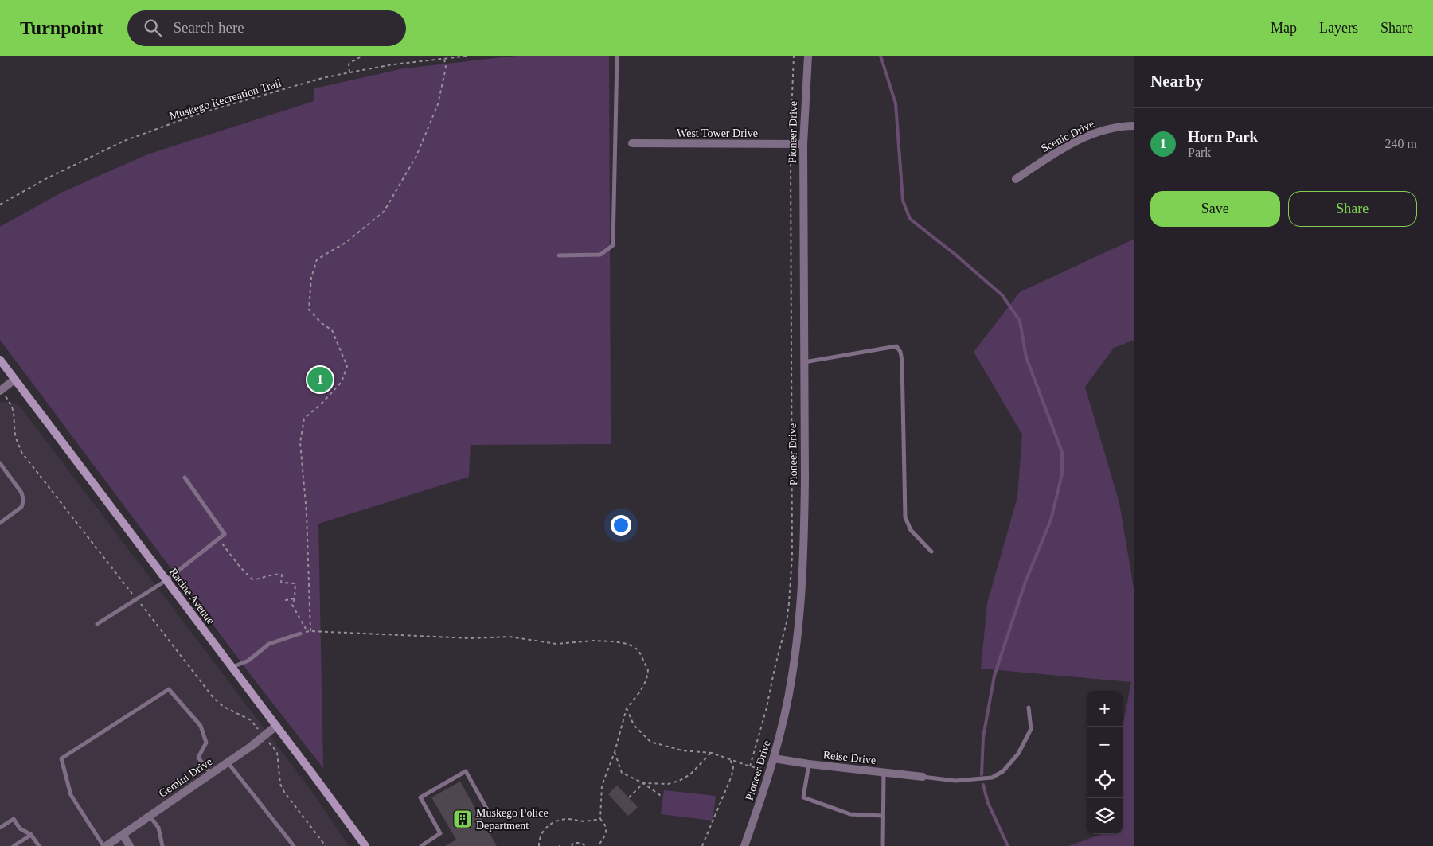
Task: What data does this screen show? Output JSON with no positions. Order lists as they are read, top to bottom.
{
  "streets": {
    "main road": ["Racine Avenue"],
    "street": [
      "Pioneer Drive",
      "West Tower Drive",
      "Scenic Drive",
      "Reise Drive",
      "Gemini Drive"
    ],
    "path": ["Muskego Recreation Trail"]
  },
  "crossings": [
    ["Pioneer Drive", "West Tower Drive"],
    ["Pioneer Drive", "Reise Drive"],
    ["Racine Avenue", "Gemini Drive"]
  ],
  "places": {
    "building": ["Muskego Police Department"]
  },
  "page": {
    "header": "Turnpoint",
    "search": "Search here",
    "nav": ["Map", "Layers", "Share"],
    "heading": "Nearby",
    "list": [
      {
        "mark": "1",
        "name": "Horn Park",
        "note": "Park",
        "value": "240 m"
      }
    ],
    "buttons": ["Save", "Share"],
    "pins": "1",
    "map_buttons": ["+", "−"]
  }
}
